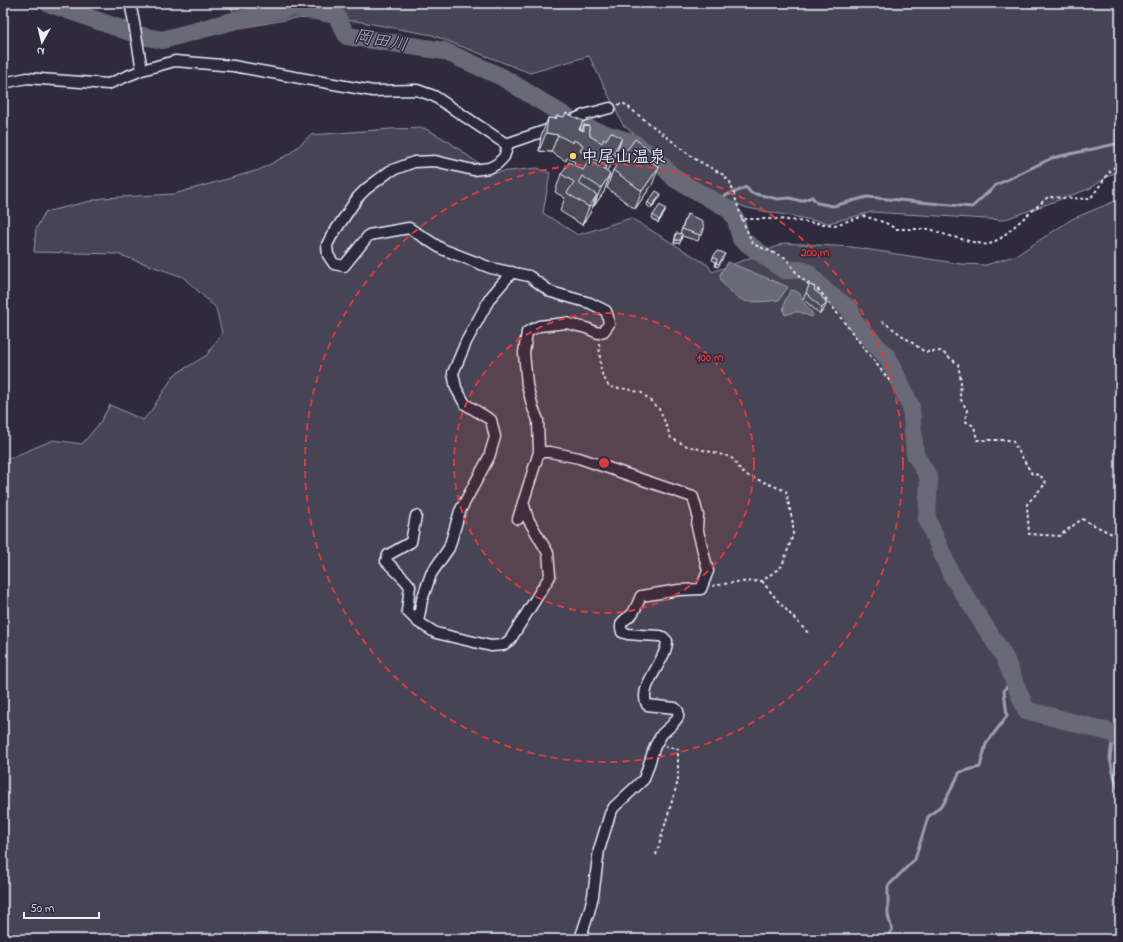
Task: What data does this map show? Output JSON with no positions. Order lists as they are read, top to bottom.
{
  "water": ["岡田川"],
  "places": ["中尾山温泉"],
  "scale_bar": "50 m",
  "north": "bottom",
  "rings": ["200 m", "100 m"]
}
